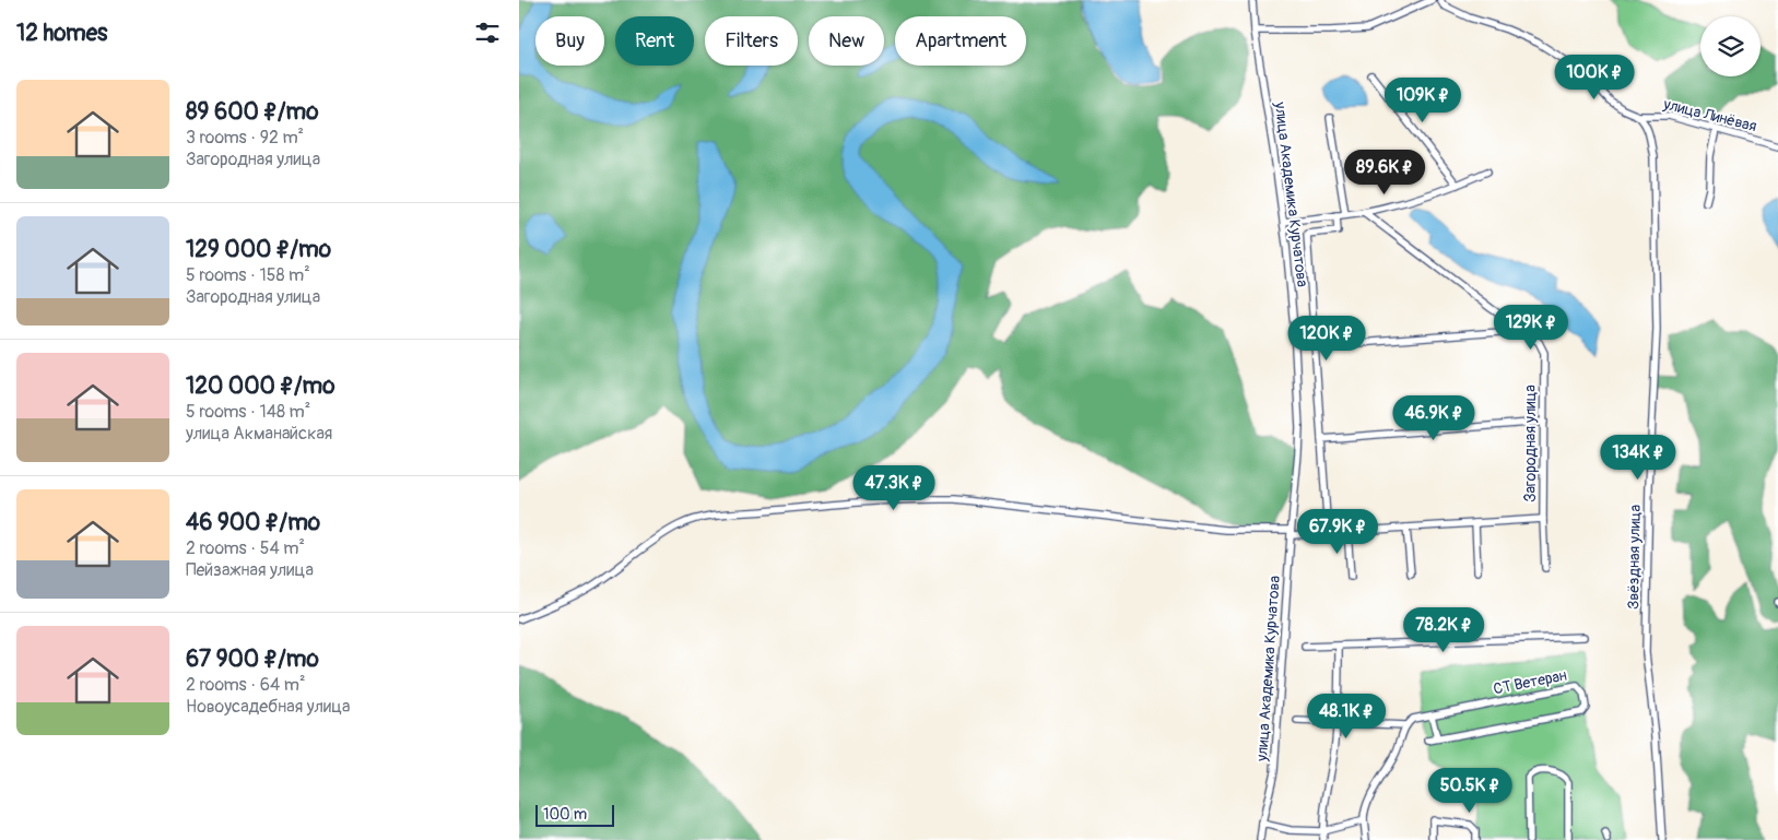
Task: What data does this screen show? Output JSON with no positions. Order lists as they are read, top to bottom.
{
  "streets": {
    "street": [
      "улица Линёвая",
      "улица Академика Курчатова",
      "Загородная улица",
      "Звёздная улица",
      "СТ Ветеран"
    ]
  },
  "crossings": [
    ["улица Линёвая", "Звёздная улица"]
  ],
  "scale_bar": "100 m",
  "page": {
    "heading": "12 homes",
    "chip": [
      "Buy",
      "Rent",
      "Filters",
      "New",
      "Apartment"
    ],
    "price": [
      "100K ₽",
      "109K ₽",
      "89.6K ₽",
      "129K ₽",
      "120K ₽",
      "46.9K ₽",
      "134K ₽",
      "47.3K ₽",
      "67.9K ₽",
      "78.2K ₽",
      "48.1K ₽",
      "50.5K ₽"
    ],
    "list": [
      {
        "name": "89 600 ₽/mo",
        "note": "3 rooms · 92 m² · Загородная улица"
      },
      {
        "name": "129 000 ₽/mo",
        "note": "5 rooms · 158 m² · Загородная улица"
      },
      {
        "name": "120 000 ₽/mo",
        "note": "5 rooms · 148 m² · улица Акманайская"
      },
      {
        "name": "46 900 ₽/mo",
        "note": "2 rooms · 54 m² · Пейзажная улица"
      },
      {
        "name": "67 900 ₽/mo",
        "note": "2 rooms · 64 m² · Новоусадебная улица"
      }
    ],
    "scale": "100 m"
  }
}
